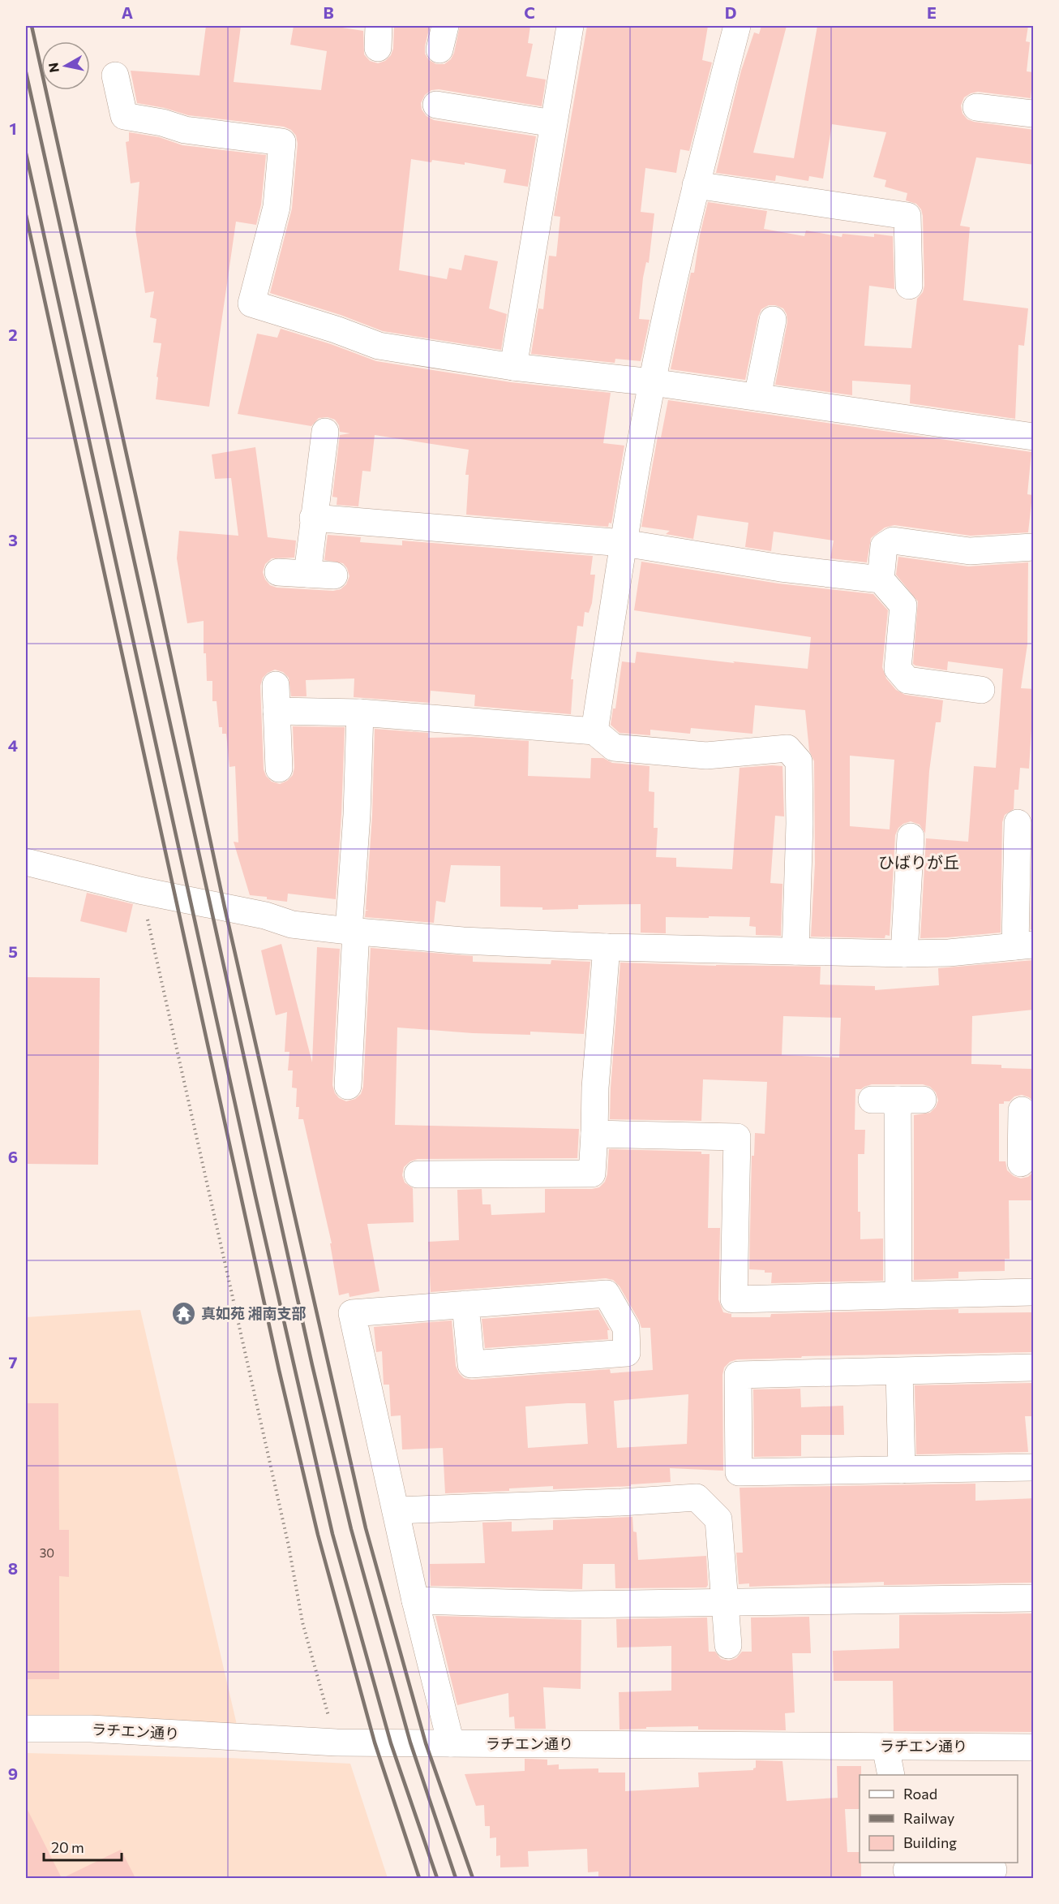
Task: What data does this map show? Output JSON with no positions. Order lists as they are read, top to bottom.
{
  "streets": {
    "street": ["ラチエン通り"]
  },
  "districts": ["ひばりが丘"],
  "places": {
    "temple": ["真如苑 湘南支部"]
  },
  "house_numbers": ["30"],
  "legend": ["Road", "Railway", "Building"],
  "scale_bar": "20 m",
  "north": "left",
  "grid": {
    "columns": [
      "A",
      "B",
      "C",
      "D",
      "E"
    ],
    "rows": [
      "1",
      "2",
      "3",
      "4",
      "5",
      "6",
      "7",
      "8",
      "9"
    ]
  }
}
